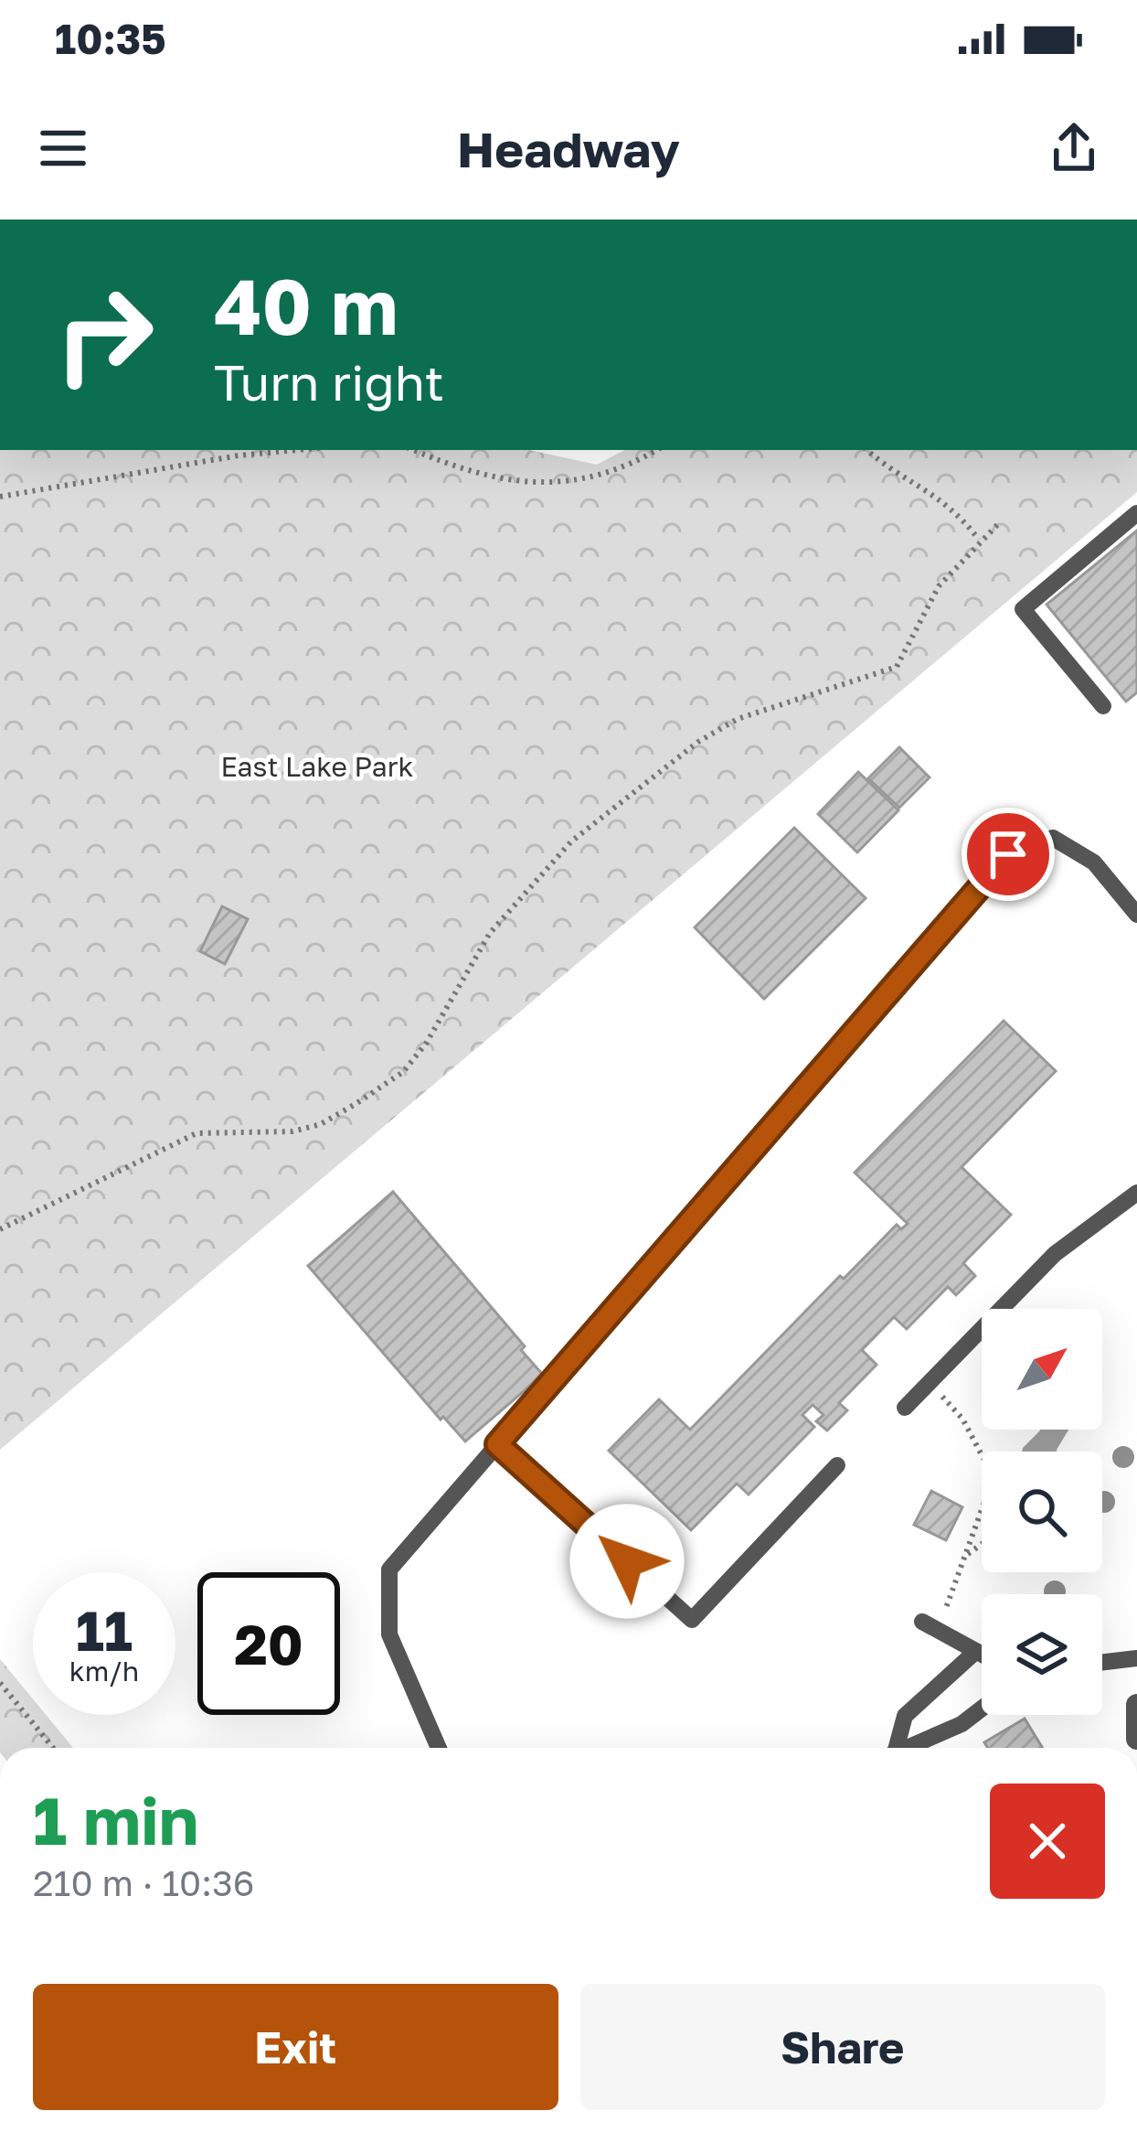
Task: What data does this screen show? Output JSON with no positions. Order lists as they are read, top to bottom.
{
  "parks": ["East Lake Park"],
  "north": "top right",
  "page": {
    "status": "10:35",
    "header": "Headway",
    "turn": ["40 m", "Turn right"],
    "speed": "11 km/h",
    "limit": "20",
    "heading": ["1 min", "210 m · 10:36"],
    "buttons": ["Exit", "Share"]
  }
}
